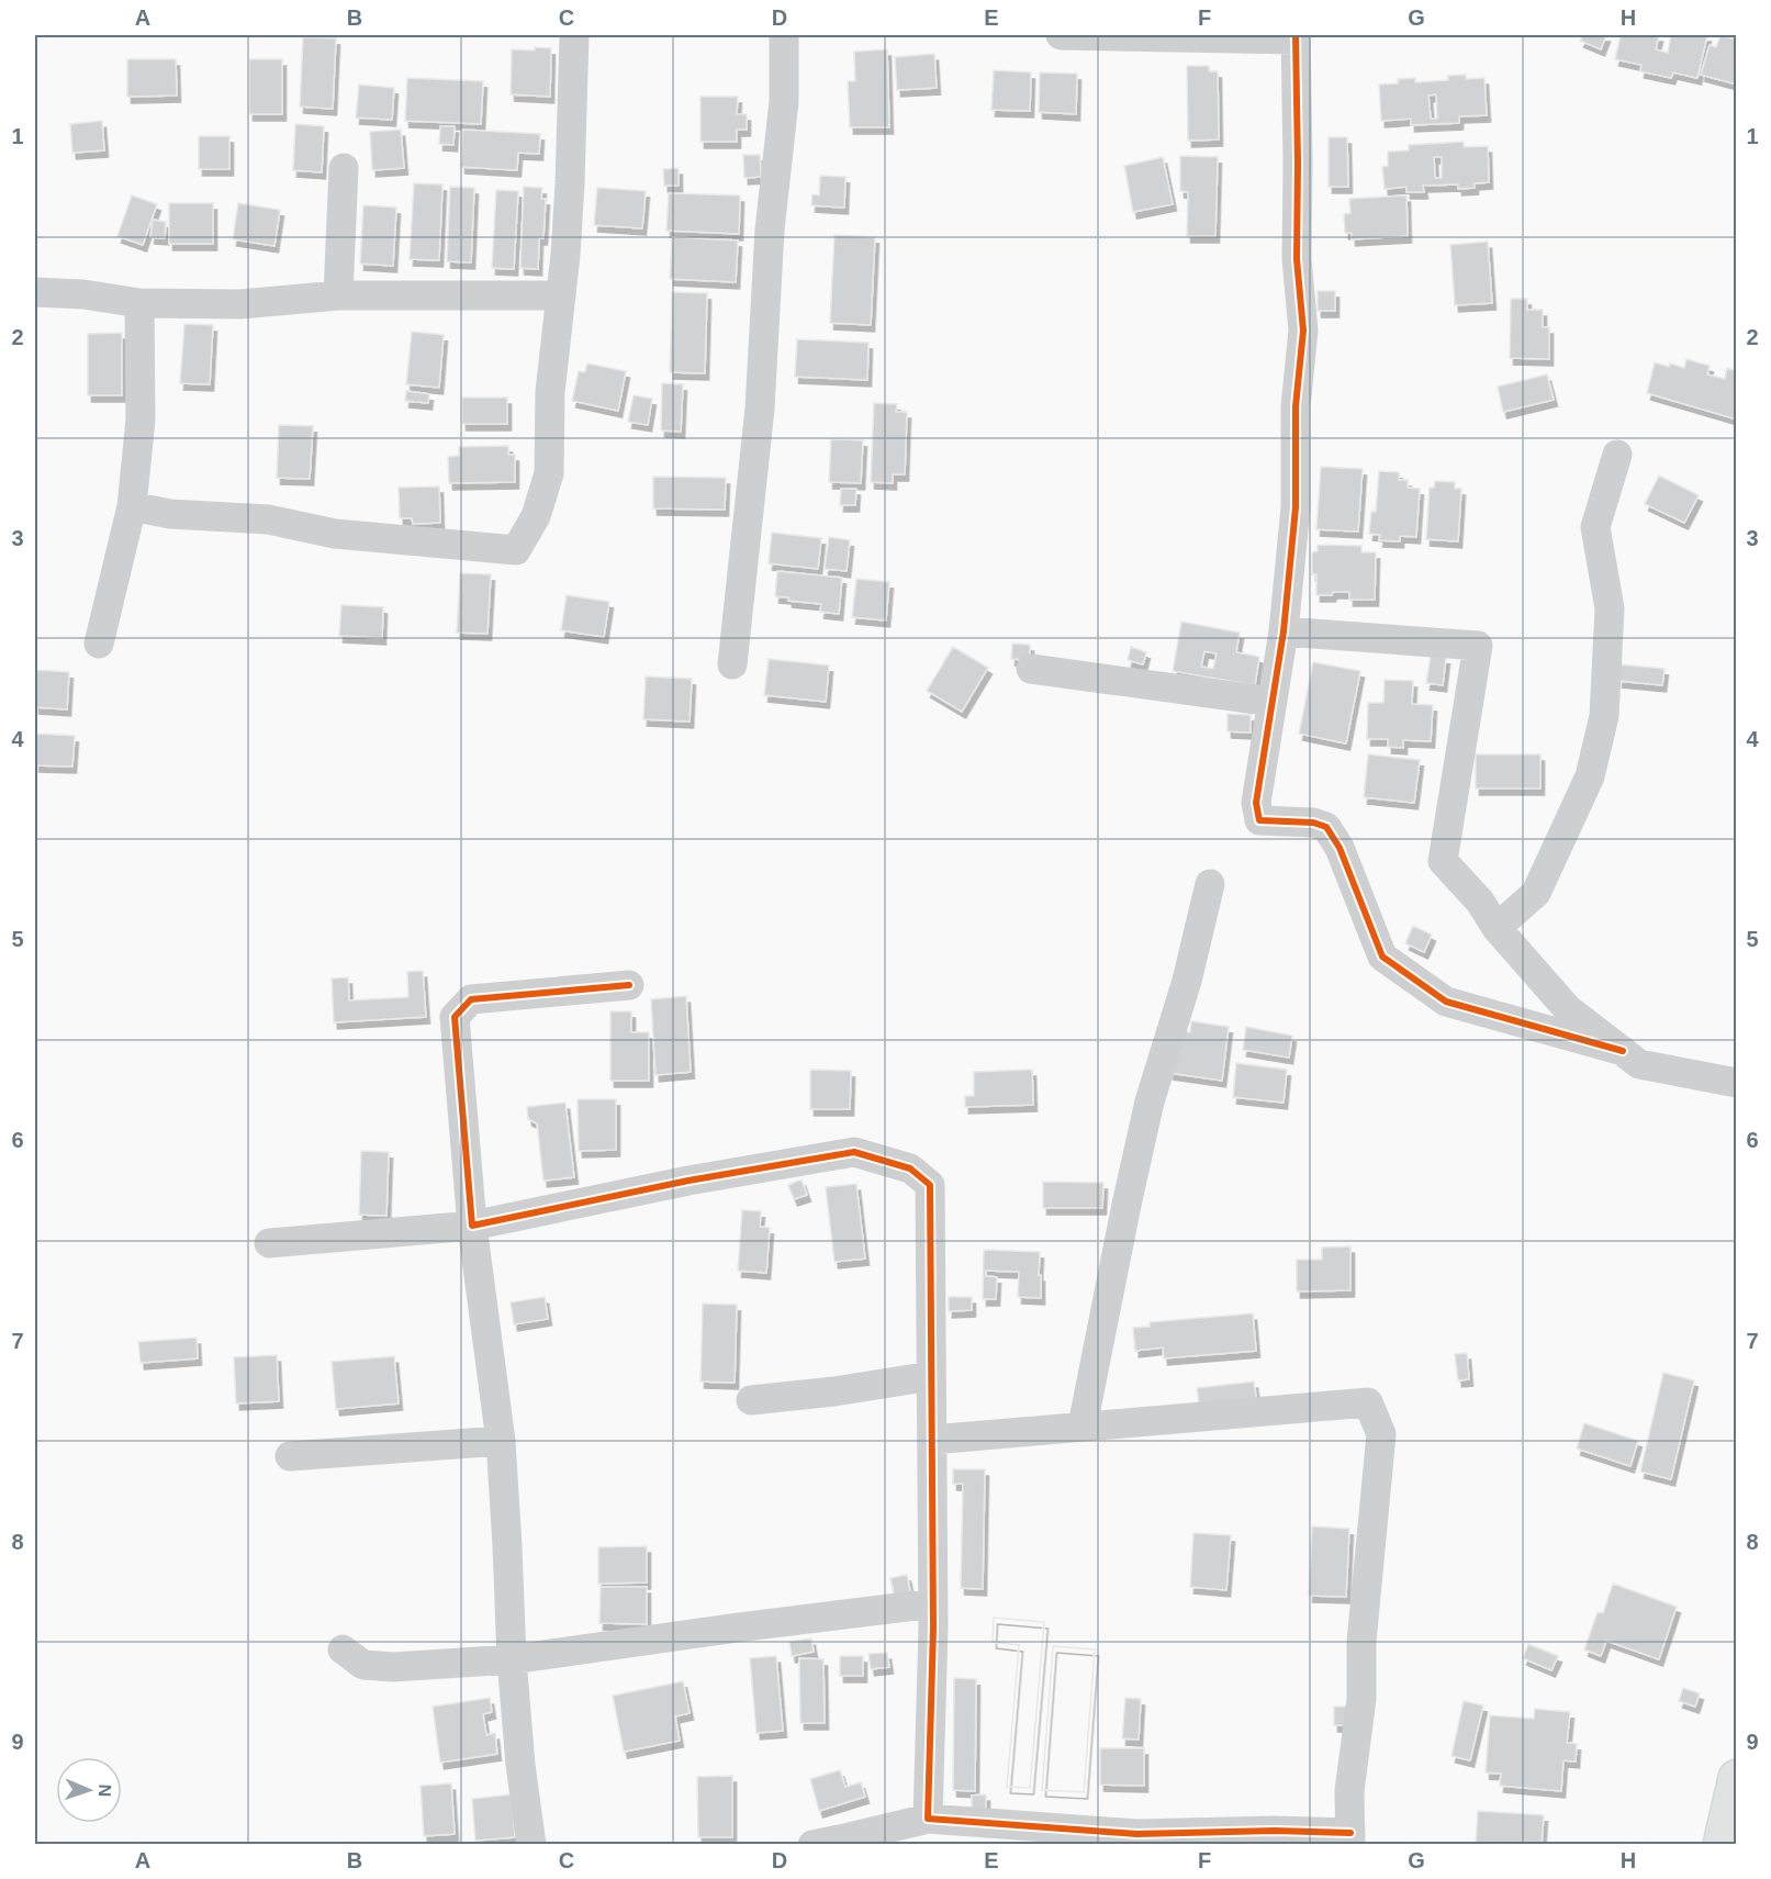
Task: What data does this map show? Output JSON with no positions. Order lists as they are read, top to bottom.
{
  "north": "right",
  "grid": {
    "columns": [
      "A",
      "B",
      "C",
      "D",
      "E",
      "F",
      "G",
      "H"
    ],
    "rows": [
      "1",
      "2",
      "3",
      "4",
      "5",
      "6",
      "7",
      "8",
      "9"
    ]
  }
}
